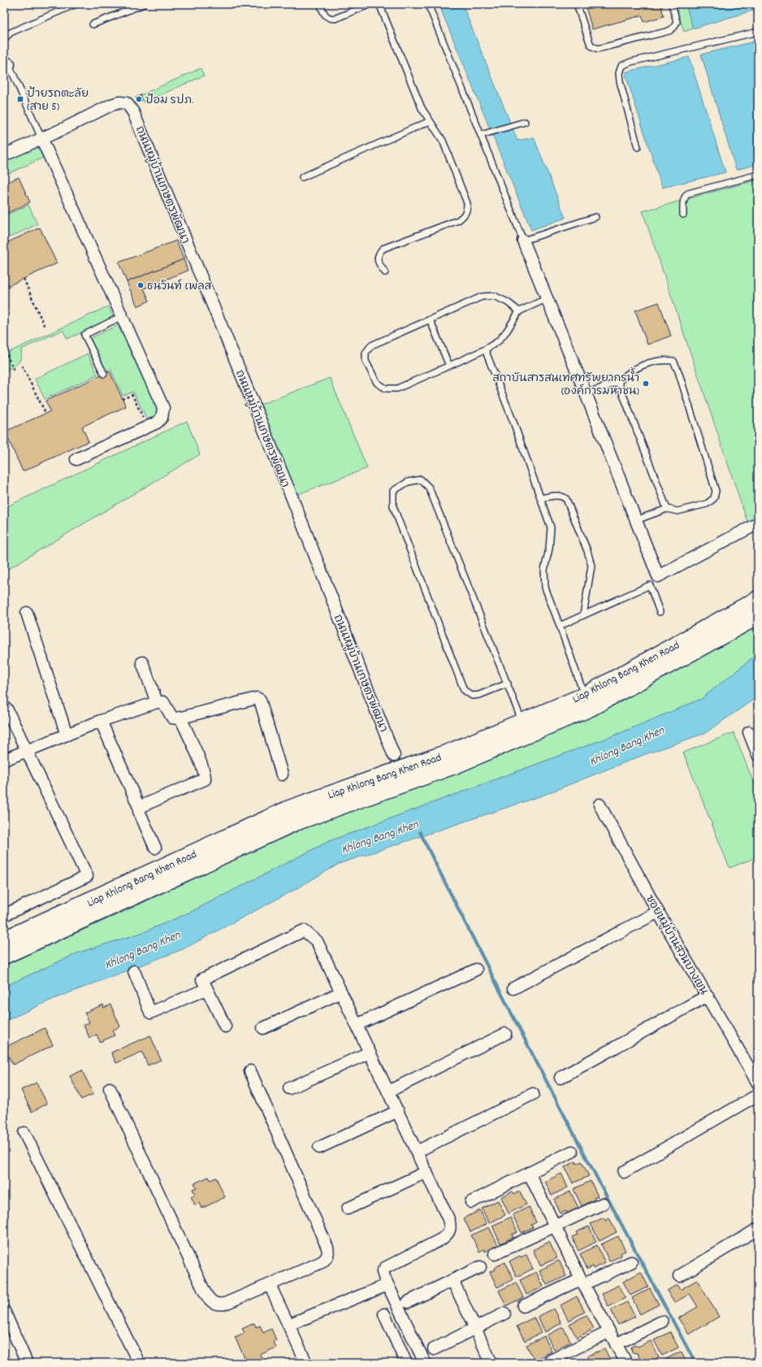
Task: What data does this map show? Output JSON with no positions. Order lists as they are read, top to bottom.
{
  "streets": {
    "main road": ["Liap Khlong Bang Khen Road"],
    "street": ["ถนนหมู่บ้านเกษตรพัฒนา", "ซอยหมู่บ้านสวนบางเขน"]
  },
  "water": ["Khlong Bang Khen"],
  "places": {
    "transit": ["ป้ายรถตะลัย (สาย 5)"],
    "other": ["ป้อม รปภ.", "ธนวินท์ เพลส", "สถาบันสารสนเทศทรัพยากรน้ำ (องค์การมหาชน)"]
  }
}
